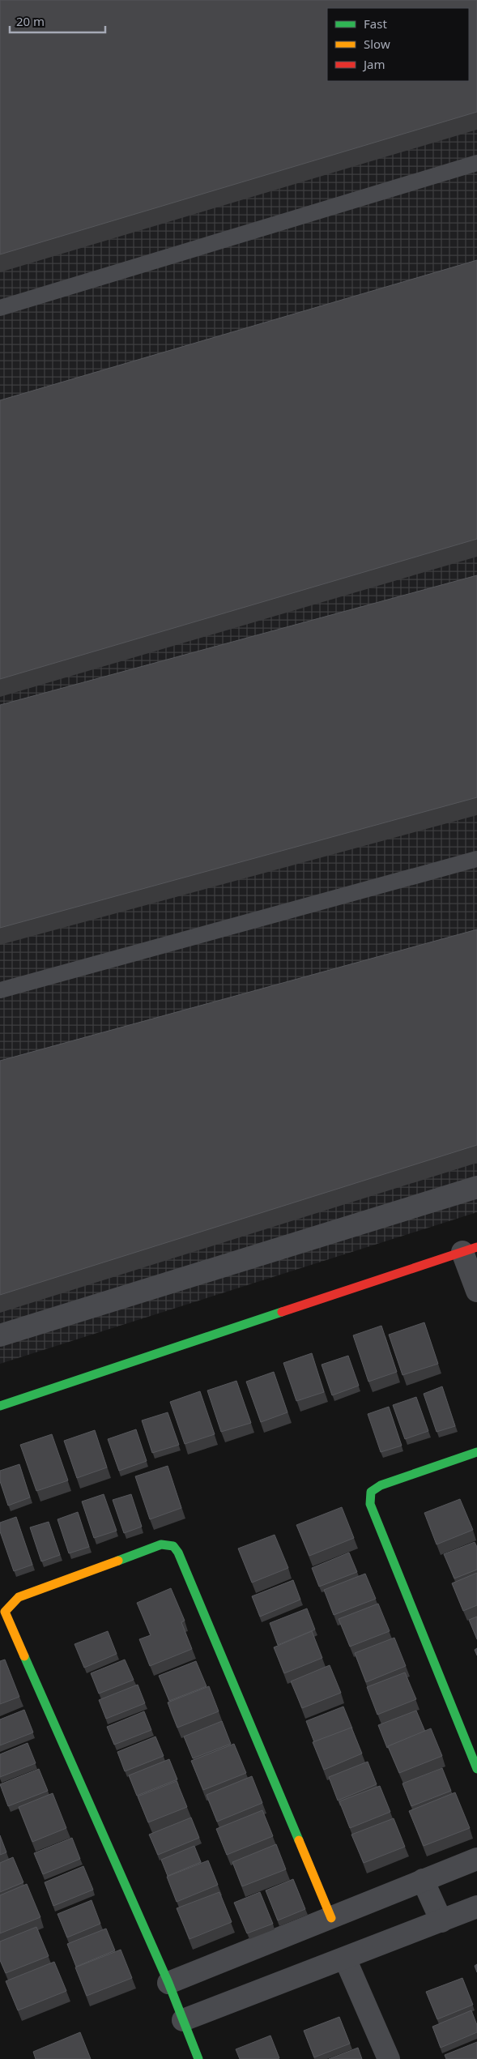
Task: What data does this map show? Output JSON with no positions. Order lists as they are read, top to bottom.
{
  "legend": ["Fast", "Slow", "Jam"],
  "scale_bar": "20 m"
}
